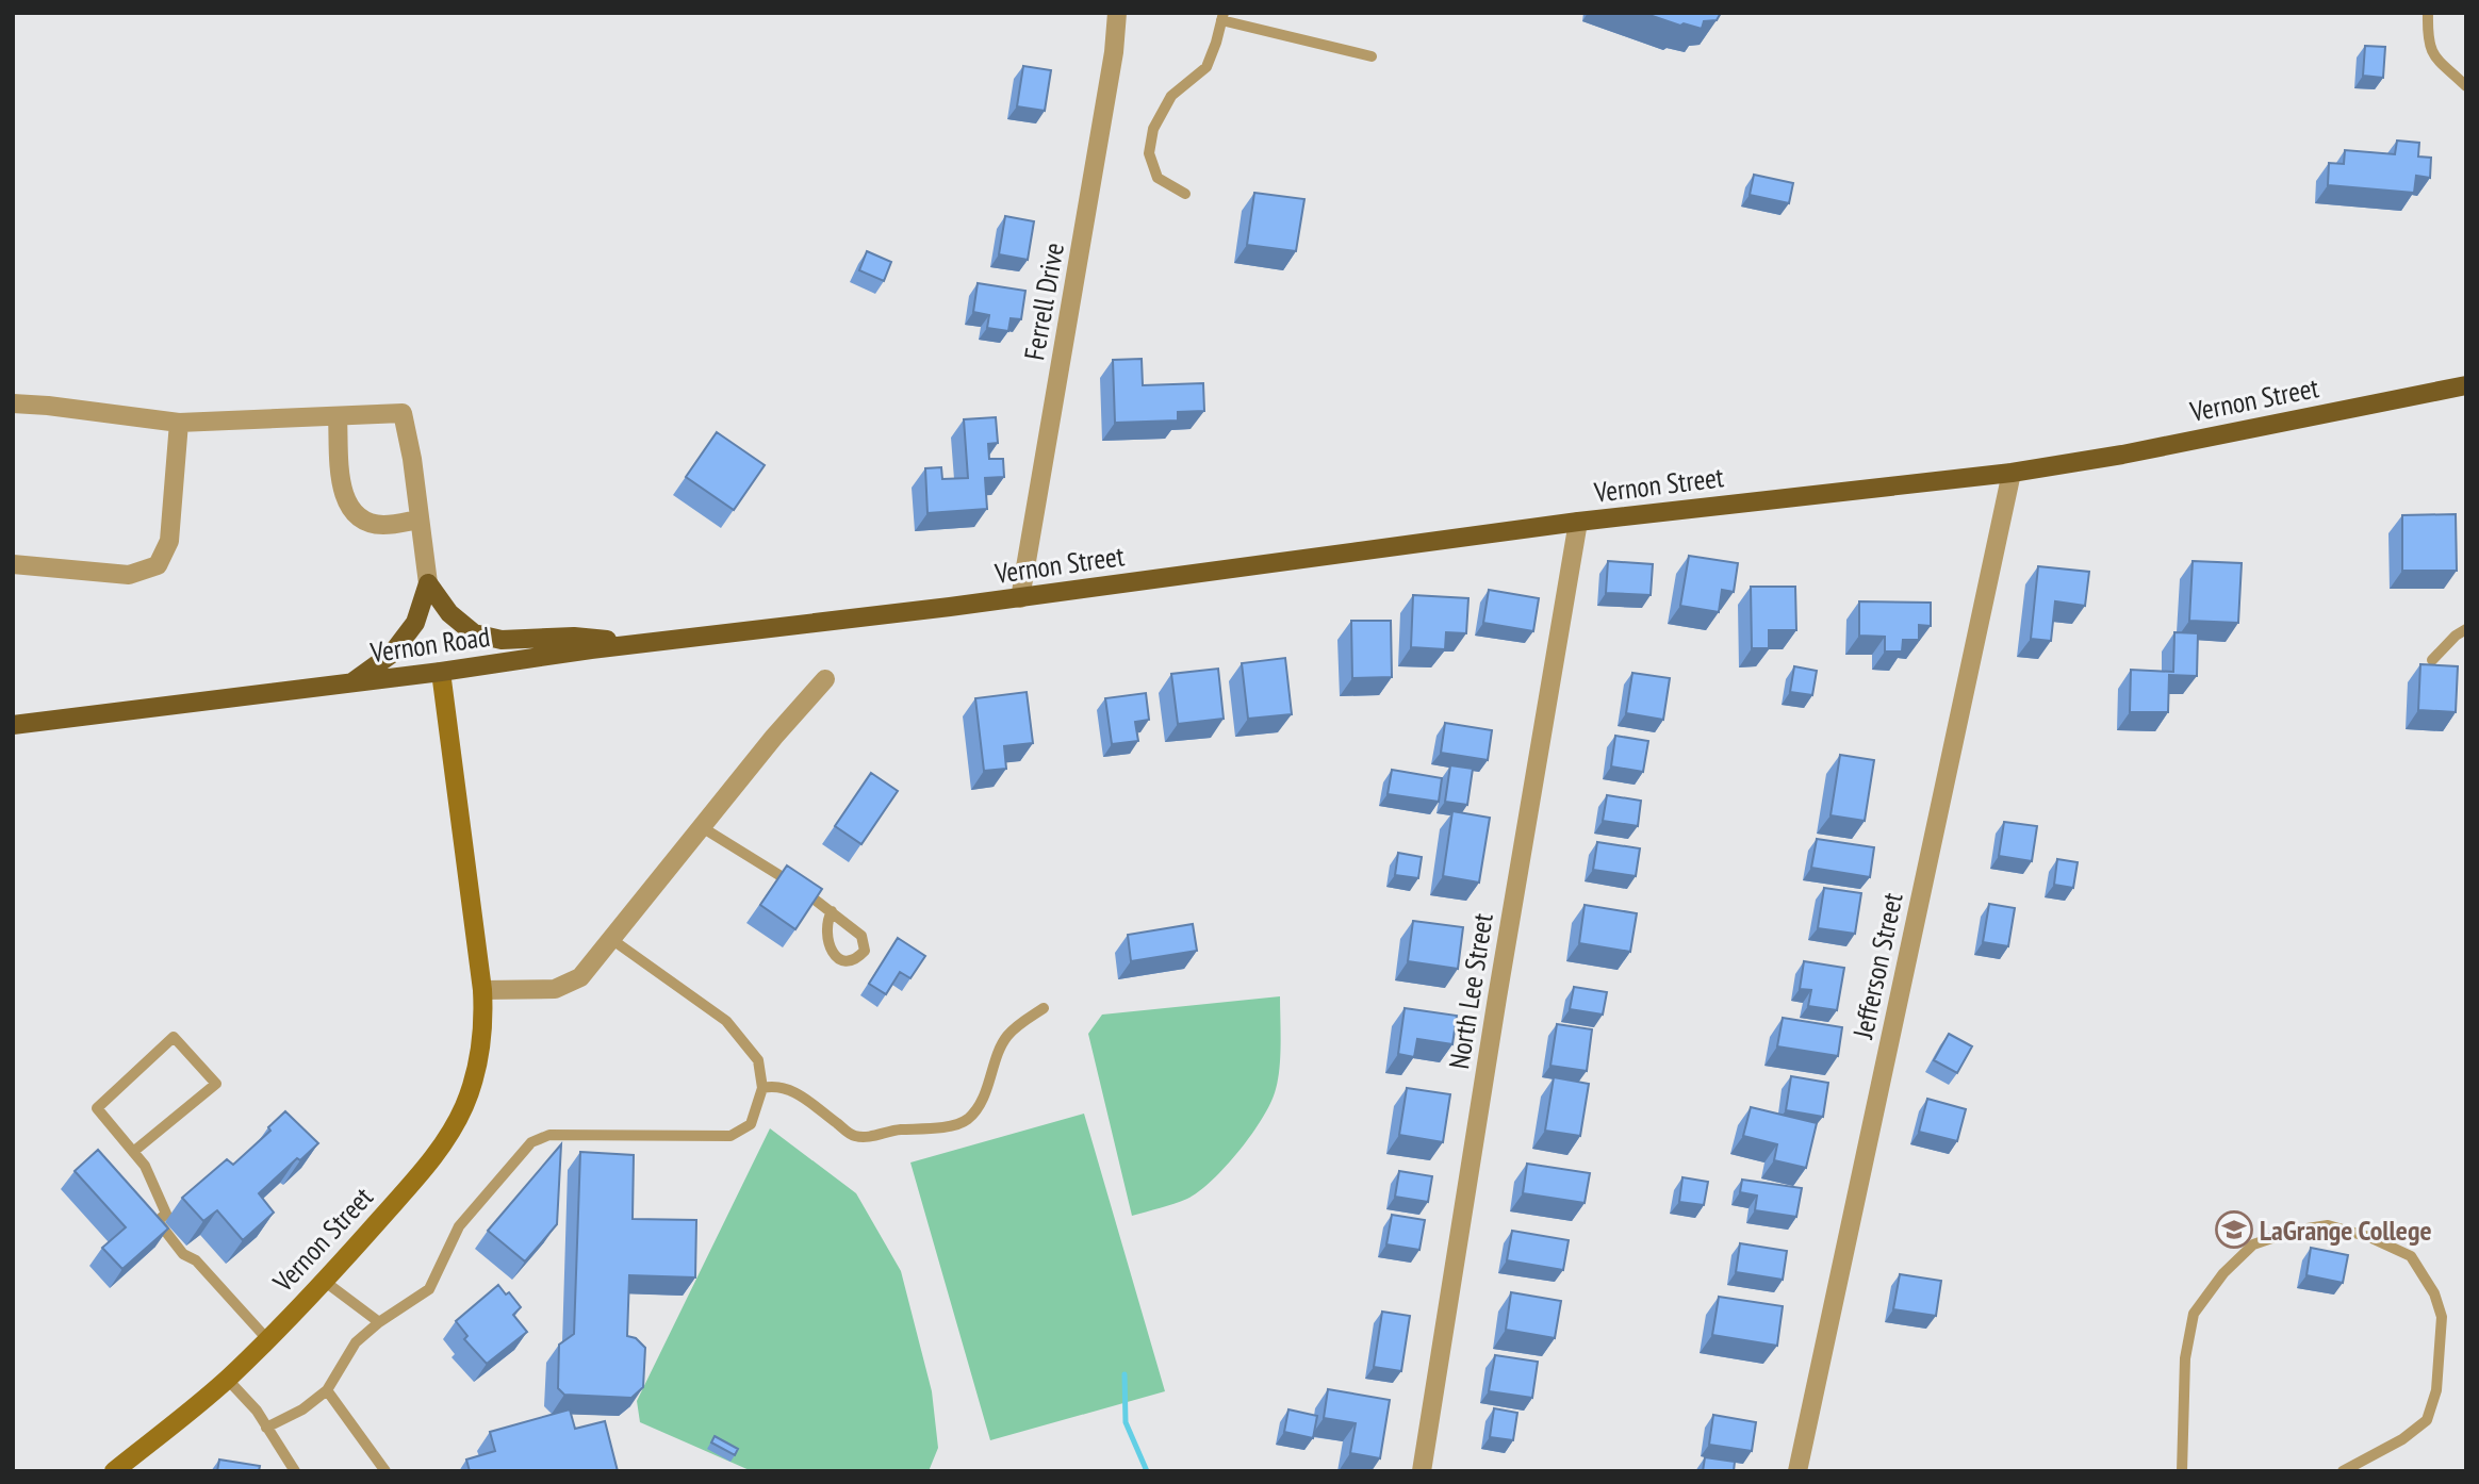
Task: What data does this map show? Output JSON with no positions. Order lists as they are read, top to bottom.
{
  "streets": {
    "main road": ["Vernon Street", "Vernon Road"],
    "street": ["Ferrell Drive", "Jefferson Street", "North Lee Street"]
  },
  "crossings": [
    ["Ferrell Drive", "Vernon Street"],
    ["Vernon Street", "Vernon Road"],
    ["Vernon Street", "Jefferson Street"],
    ["Vernon Street", "North Lee Street"]
  ],
  "places": {
    "school or university": ["LaGrange College"]
  }
}
